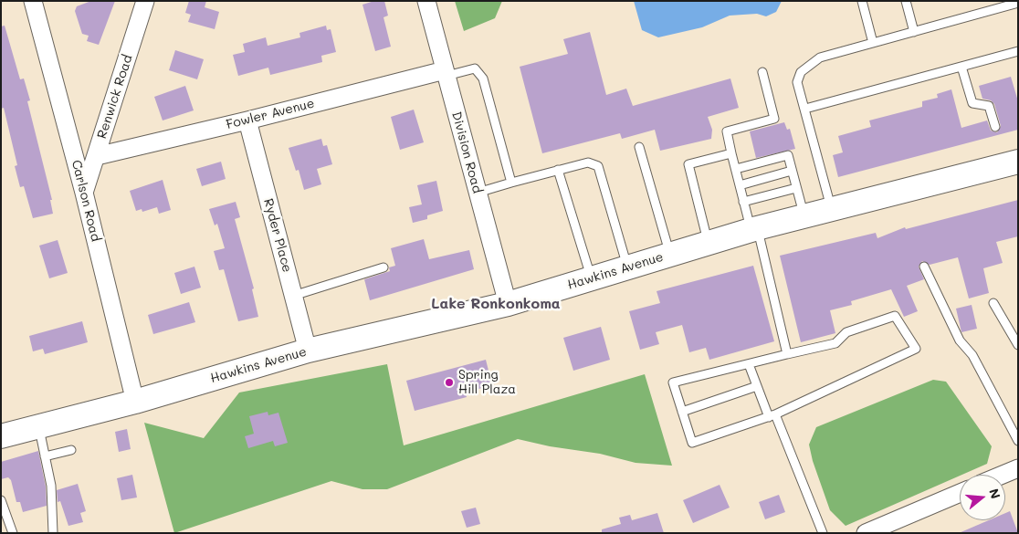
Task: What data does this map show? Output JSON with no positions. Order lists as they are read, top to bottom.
{
  "streets": {
    "street": [
      "Renwick Road",
      "Fowler Avenue",
      "Division Road",
      "Carlson Road",
      "Ryder Place",
      "Hawkins Avenue"
    ]
  },
  "crossings": [
    ["Renwick Road", "Fowler Avenue"],
    ["Renwick Road", "Carlson Road"],
    ["Fowler Avenue", "Division Road"],
    ["Fowler Avenue", "Ryder Place"],
    ["Division Road", "Hawkins Avenue"],
    ["Carlson Road", "Hawkins Avenue"],
    ["Ryder Place", "Hawkins Avenue"]
  ],
  "districts": ["Lake Ronkonkoma"],
  "places": ["Spring Hill Plaza"],
  "north": "right"
}
